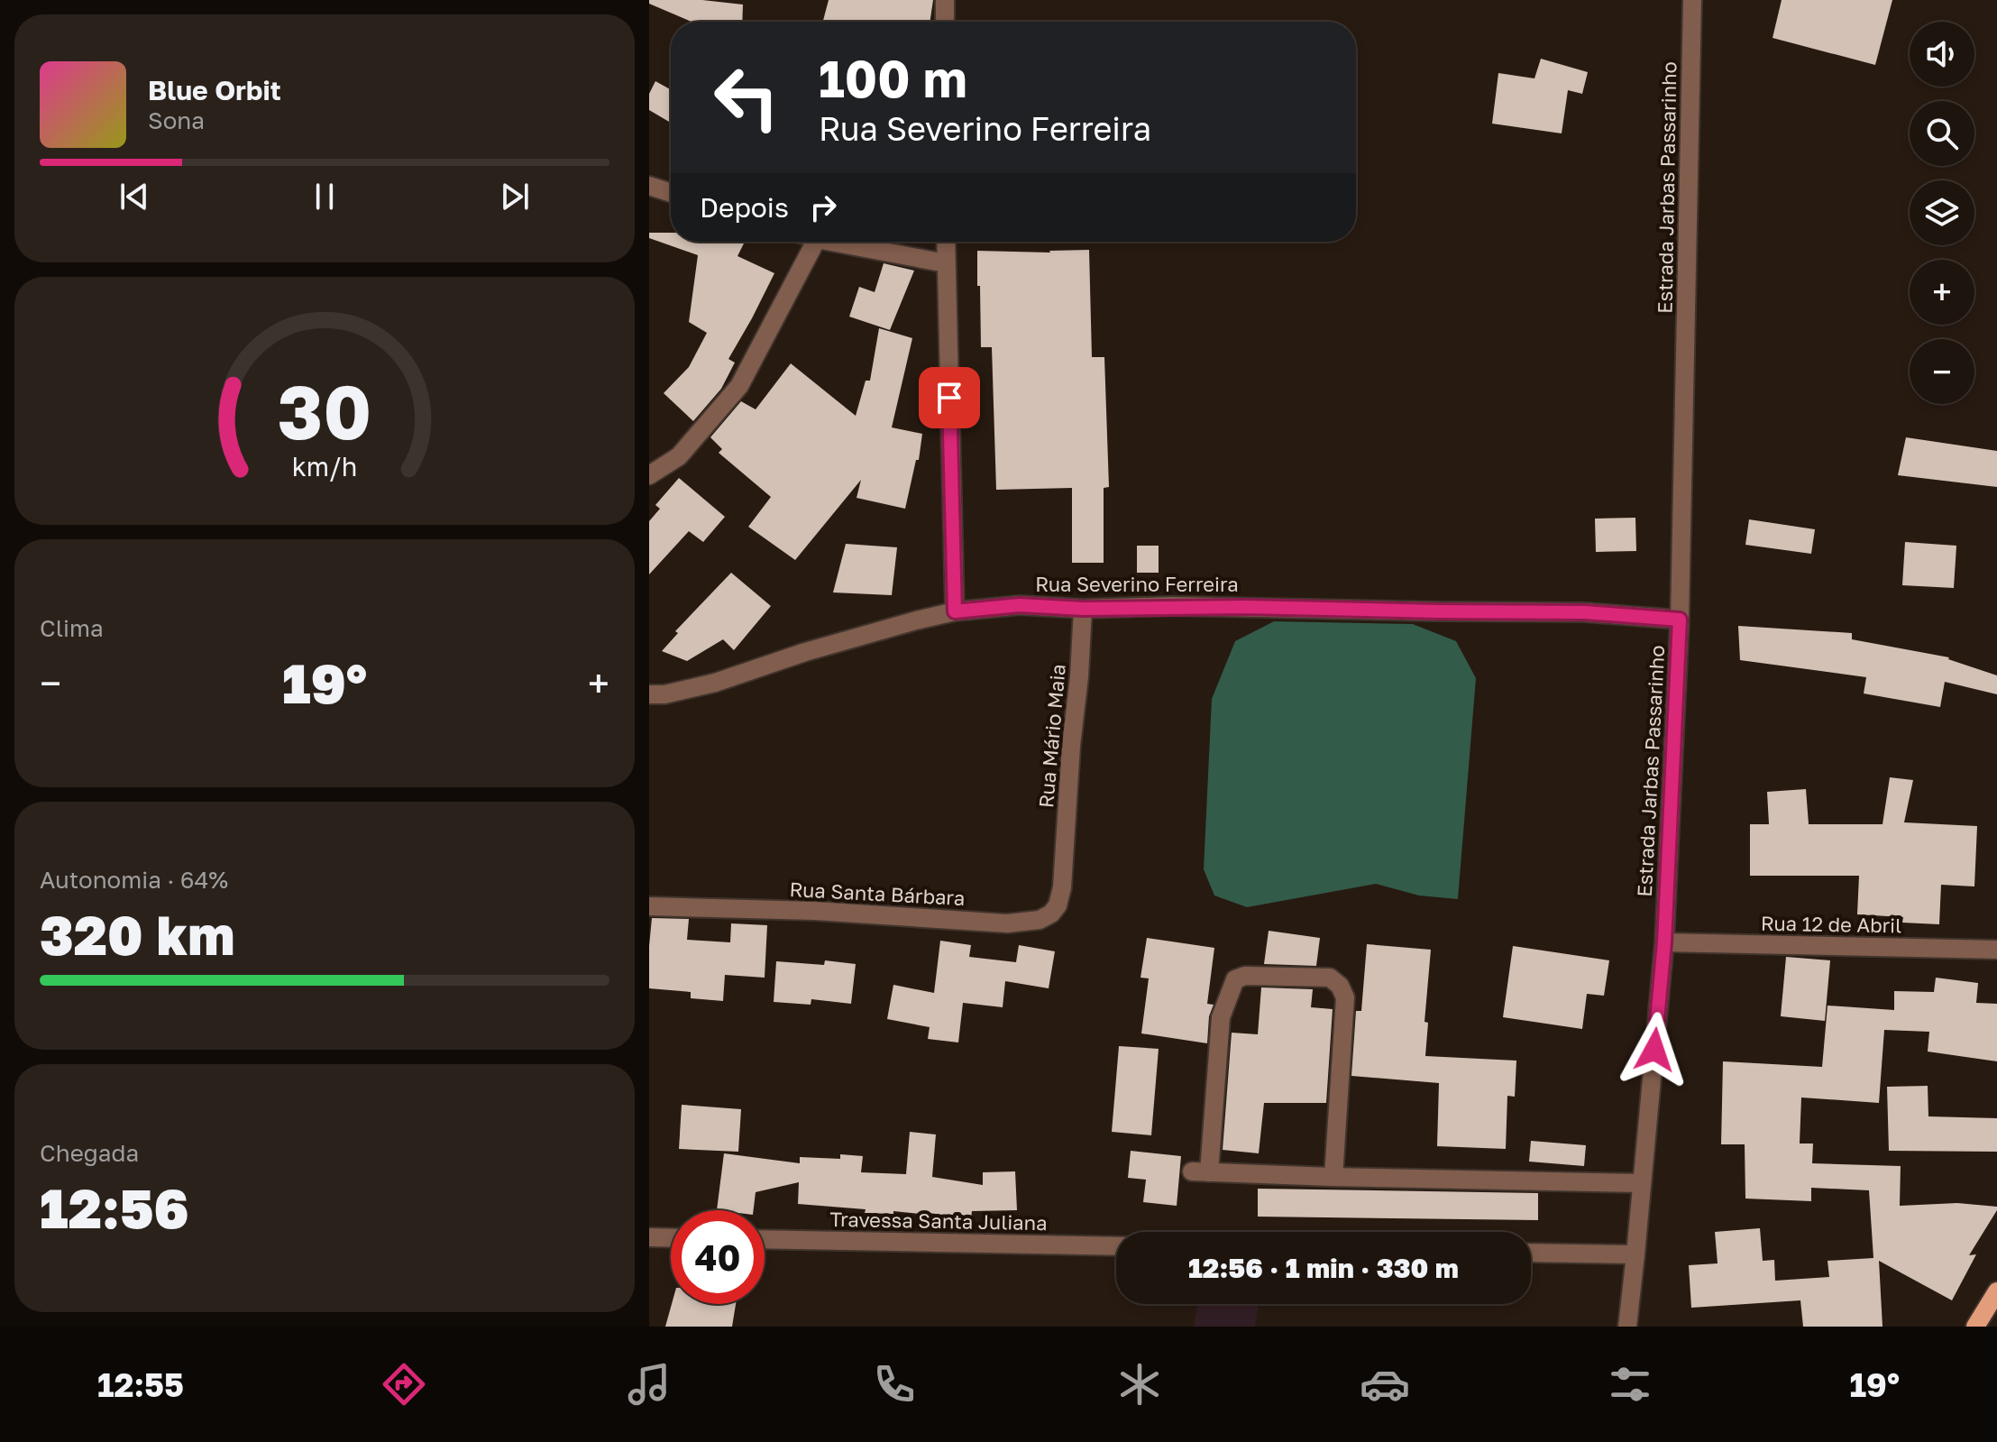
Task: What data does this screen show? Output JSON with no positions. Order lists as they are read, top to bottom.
{
  "streets": {
    "street": [
      "Estrada Jarbas Passarinho",
      "Rua Severino Ferreira",
      "Rua Mário Maia",
      "Rua Santa Bárbara",
      "Rua 12 de Abril",
      "Travessa Santa Juliana"
    ]
  },
  "crossings": [
    ["Estrada Jarbas Passarinho", "Rua Severino Ferreira"],
    ["Estrada Jarbas Passarinho", "Rua 12 de Abril"],
    ["Rua Severino Ferreira", "Rua Mário Maia"],
    ["Rua Mário Maia", "Rua Santa Bárbara"]
  ],
  "page": {
    "map_buttons": ["+", "−"],
    "turn": ["100 m", "Rua Severino Ferreira"],
    "song": ["Blue Orbit", "Sona"],
    "then": "Depois",
    "tile": [
      "Clima",
      ["Autonomia · 64%", "320 km"],
      ["Chegada", "12:56"]
    ],
    "heat": ["−", "19°", "+"],
    "limit": "40",
    "trip": "12:56 · 1 min · 330 m",
    "tabs": ["12:55", "19°"],
    "gauge": ["30", "km/h"]
  }
}
